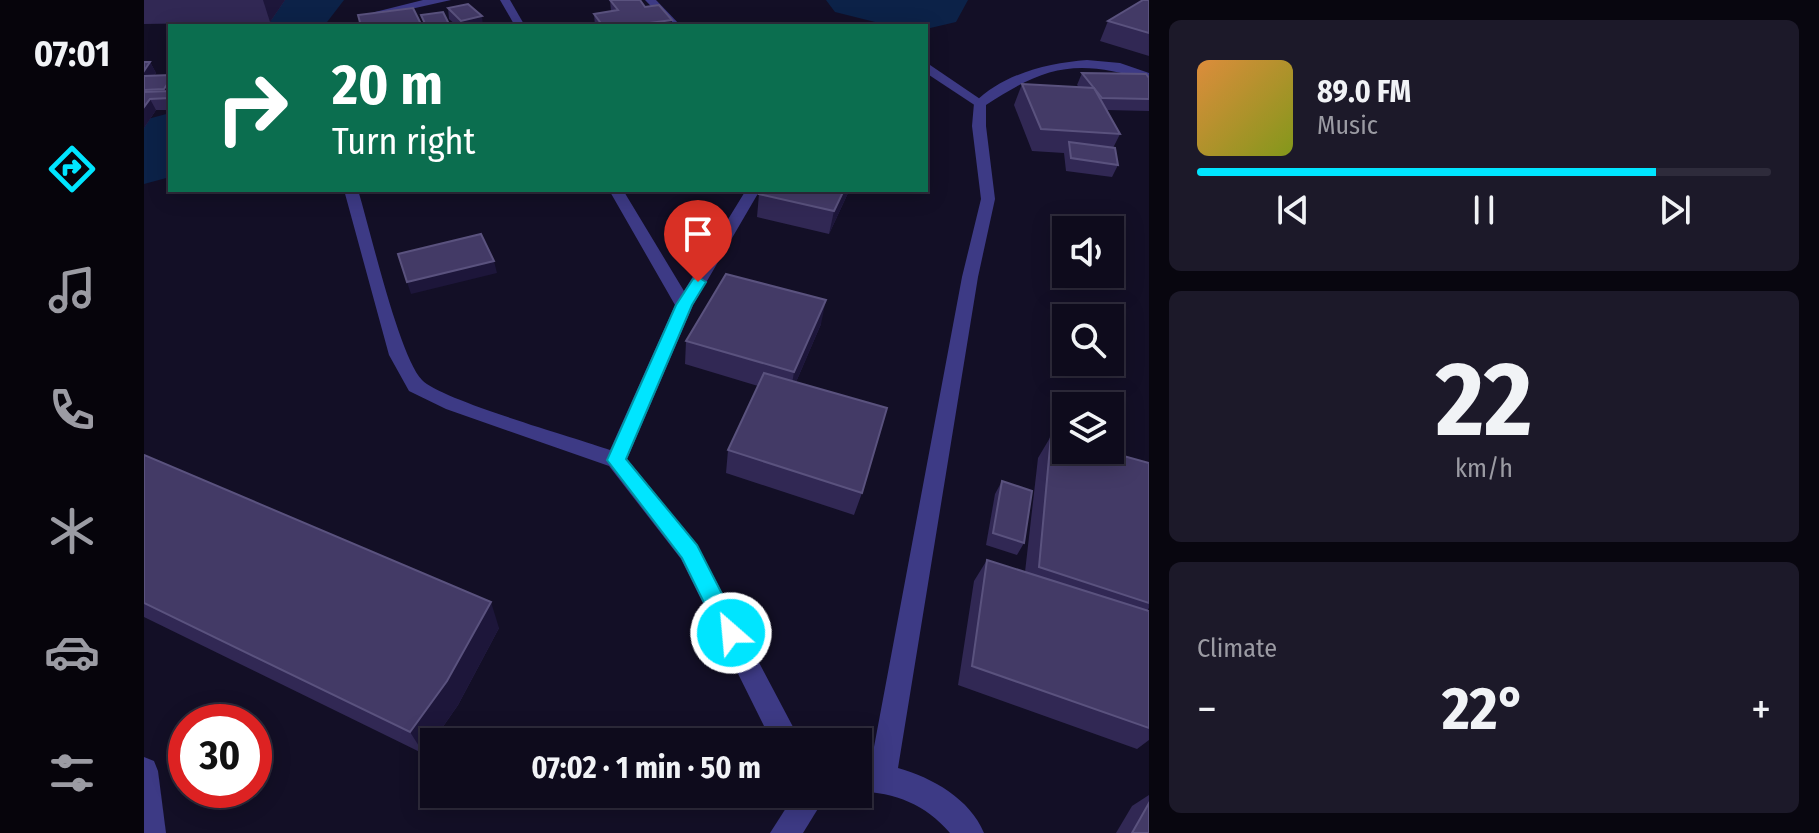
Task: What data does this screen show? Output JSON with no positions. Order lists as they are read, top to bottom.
{
  "page": {
    "tabs": "07:01",
    "turn": ["20 m", "Turn right"],
    "song": ["89.0 FM", "Music"],
    "tile": [
      ["22", "km/h"],
      "Climate"
    ],
    "heat": ["−", "22°", "+"],
    "limit": "30",
    "trip": "07:02 · 1 min · 50 m"
  }
}
